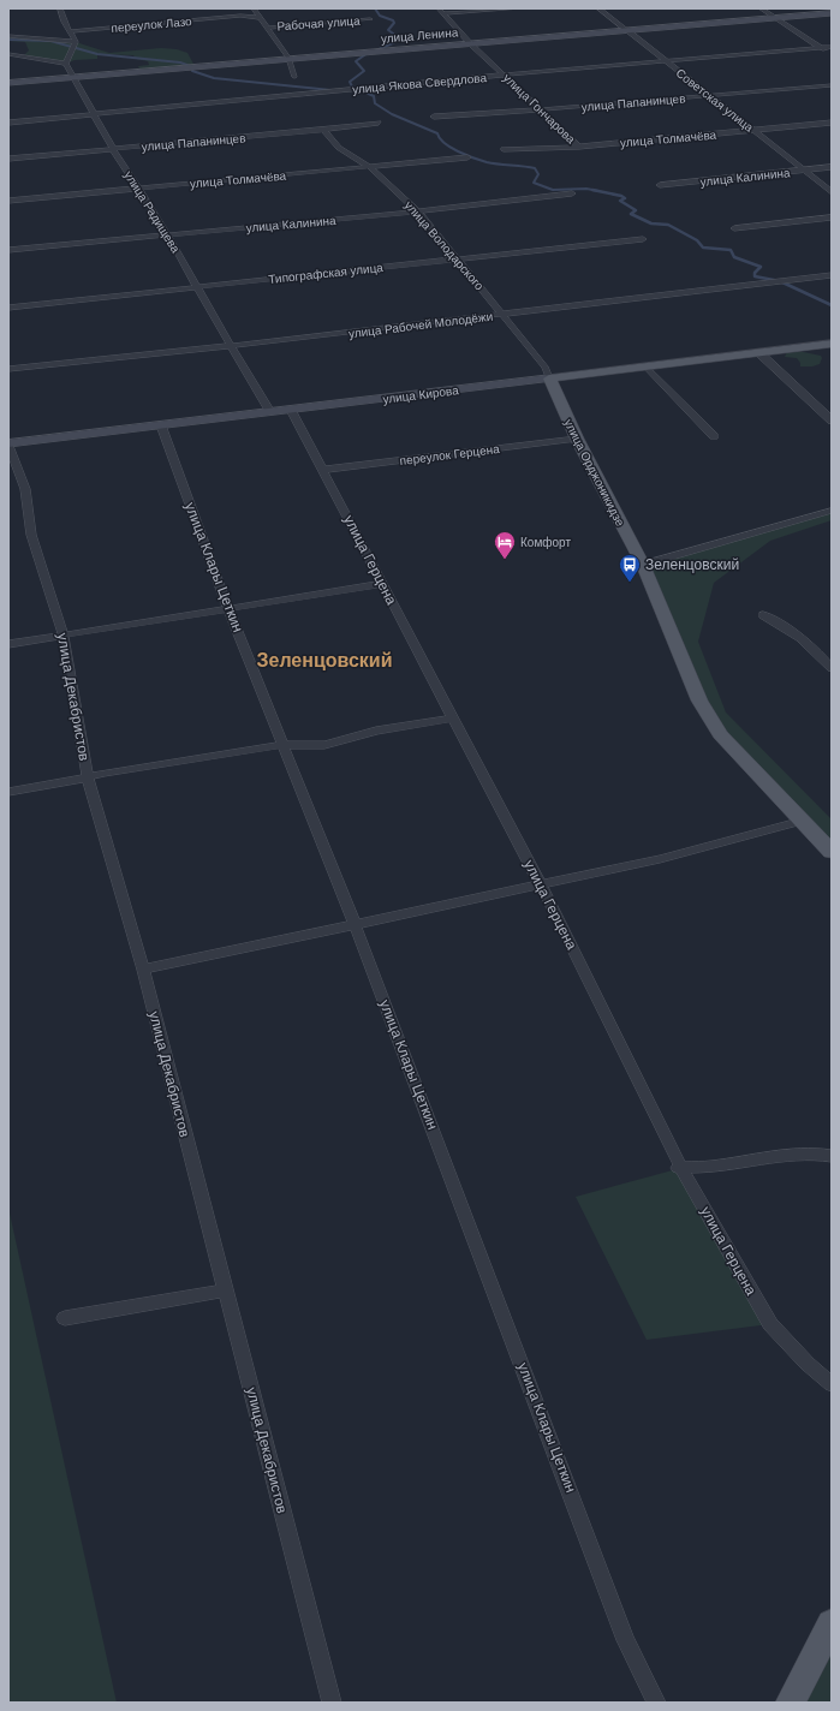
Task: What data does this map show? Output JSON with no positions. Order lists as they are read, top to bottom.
{
  "streets": {
    "main road": ["улица Ленина", "улица Кирова", "улица Орджоникидзе"],
    "street": [
      "Рабочая улица",
      "переулок Лазо",
      "улица Якова Свердлова",
      "Советская улица",
      "улица Папанинцев",
      "улица Гончарова",
      "улица Толмачёва",
      "улица Калинина",
      "улица Радищева",
      "улица Володарского",
      "Типографская улица",
      "улица Рабочей Молодёжи",
      "переулок Герцена",
      "улица Герцена",
      "улица Клары Цеткин",
      "улица Декабристов"
    ]
  },
  "crossings": [
    ["улица Ленина", "Советская улица"],
    ["улица Ленина", "улица Гончарова"],
    ["улица Ленина", "улица Радищева"],
    ["улица Якова Свердлова", "Советская улица"],
    ["улица Якова Свердлова", "улица Гончарова"],
    ["улица Якова Свердлова", "улица Радищева"],
    ["Советская улица", "улица Папанинцев"],
    ["Советская улица", "улица Толмачёва"],
    ["Советская улица", "улица Калинина"],
    ["улица Папанинцев", "улица Гончарова"],
    ["улица Папанинцев", "улица Радищева"],
    ["улица Папанинцев", "улица Володарского"],
    ["улица Гончарова", "улица Толмачёва"],
    ["улица Толмачёва", "улица Радищева"],
    ["улица Толмачёва", "улица Володарского"],
    ["улица Калинина", "улица Радищева"],
    ["улица Калинина", "улица Володарского"],
    ["улица Радищева", "Типографская улица"],
    ["улица Радищева", "улица Рабочей Молодёжи"],
    ["улица Радищева", "улица Кирова"],
    ["улица Володарского", "Типографская улица"],
    ["улица Володарского", "улица Рабочей Молодёжи"],
    ["улица Володарского", "улица Кирова"],
    ["улица Володарского", "улица Орджоникидзе"],
    ["улица Кирова", "улица Орджоникидзе"],
    ["улица Кирова", "улица Герцена"],
    ["улица Кирова", "улица Клары Цеткин"],
    ["улица Кирова", "улица Декабристов"],
    ["переулок Герцена", "улица Орджоникидзе"],
    ["переулок Герцена", "улица Герцена"]
  ],
  "districts": ["Зеленцовский"],
  "places": {
    "hotel": ["Комфорт"],
    "bus stop": ["Зеленцовский"]
  }
}
